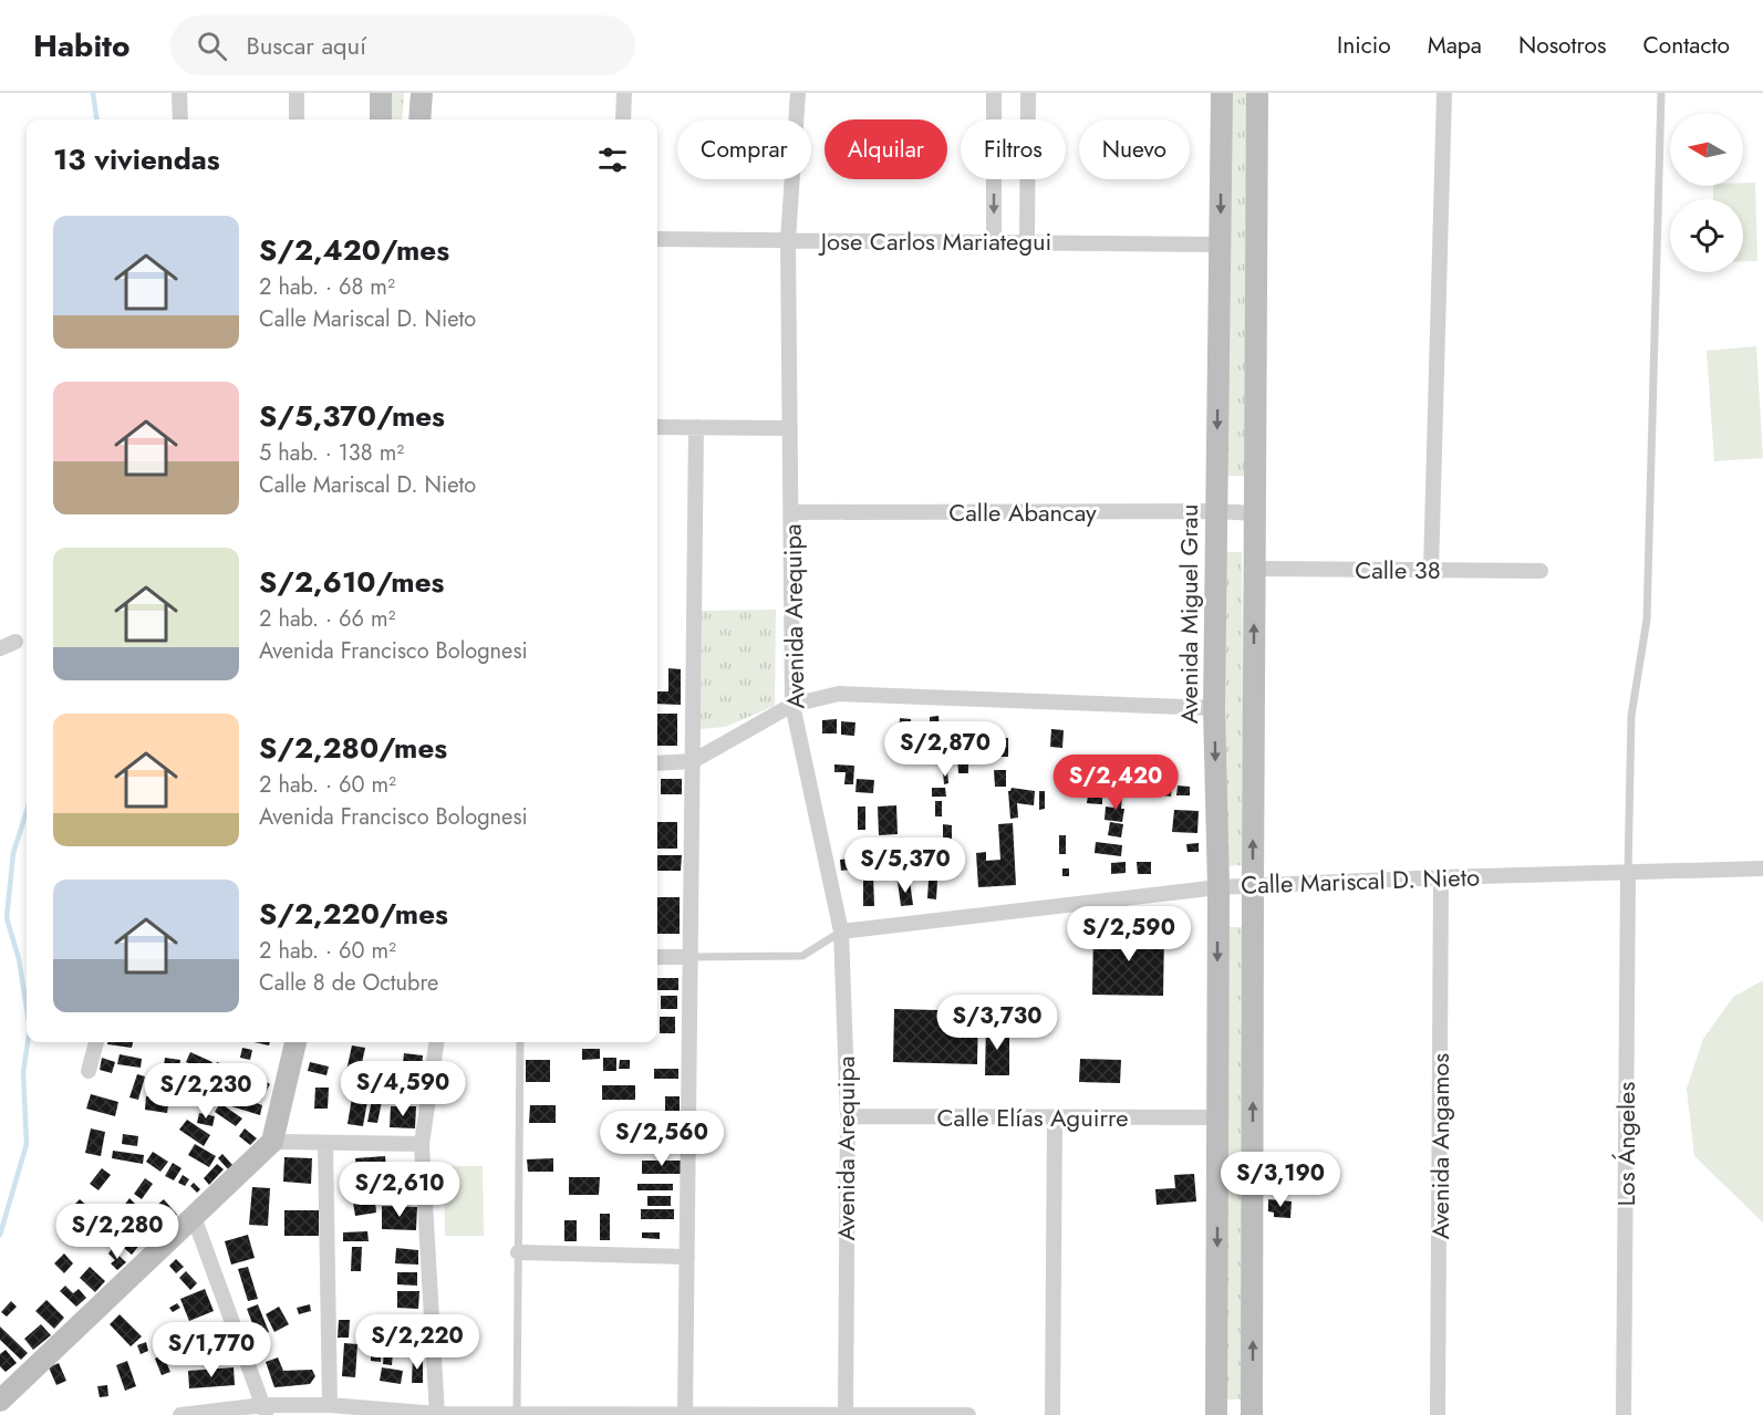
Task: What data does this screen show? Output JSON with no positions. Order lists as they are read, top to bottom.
{
  "streets": {
    "street": [
      "Jose Carlos Mariategui",
      "Calle Abancay",
      "Calle 38",
      "Avenida Miguel Grau",
      "Avenida Arequipa",
      "Calle Mariscal D. Nieto",
      "Calle Elías Aguirre",
      "Los Ángeles",
      "Avenida Angamos"
    ]
  },
  "crossings": [
    ["Jose Carlos Mariategui", "Avenida Miguel Grau"],
    ["Jose Carlos Mariategui", "Avenida Arequipa"],
    ["Calle Abancay", "Avenida Miguel Grau"],
    ["Calle Abancay", "Avenida Arequipa"],
    ["Avenida Miguel Grau", "Calle Mariscal D. Nieto"],
    ["Avenida Miguel Grau", "Calle Elías Aguirre"],
    ["Avenida Arequipa", "Calle Mariscal D. Nieto"],
    ["Avenida Arequipa", "Calle Elías Aguirre"],
    ["Calle Mariscal D. Nieto", "Los Ángeles"],
    ["Calle Mariscal D. Nieto", "Avenida Angamos"]
  ],
  "north": "left",
  "page": {
    "header": "Habito",
    "search": "Buscar aquí",
    "nav": [
      "Inicio",
      "Mapa",
      "Nosotros",
      "Contacto"
    ],
    "chip": [
      "Comprar",
      "Alquilar",
      "Filtros",
      "Nuevo"
    ],
    "heading": "13 viviendas",
    "list": [
      {
        "name": "S/2,420/mes",
        "note": "2 hab. · 68 m² · Calle Mariscal D. Nieto"
      },
      {
        "name": "S/5,370/mes",
        "note": "5 hab. · 138 m² · Calle Mariscal D. Nieto"
      },
      {
        "name": "S/2,610/mes",
        "note": "2 hab. · 66 m² · Avenida Francisco Bolognesi"
      },
      {
        "name": "S/2,280/mes",
        "note": "2 hab. · 60 m² · Avenida Francisco Bolognesi"
      },
      {
        "name": "S/2,220/mes",
        "note": "2 hab. · 60 m² · Calle 8 de Octubre"
      }
    ],
    "price": [
      "S/2,870",
      "S/2,420",
      "S/5,370",
      "S/2,590",
      "S/3,730",
      "S/4,590",
      "S/2,230",
      "S/2,560",
      "S/3,190",
      "S/2,610",
      "S/2,280",
      "S/2,220",
      "S/1,770"
    ]
  }
}
